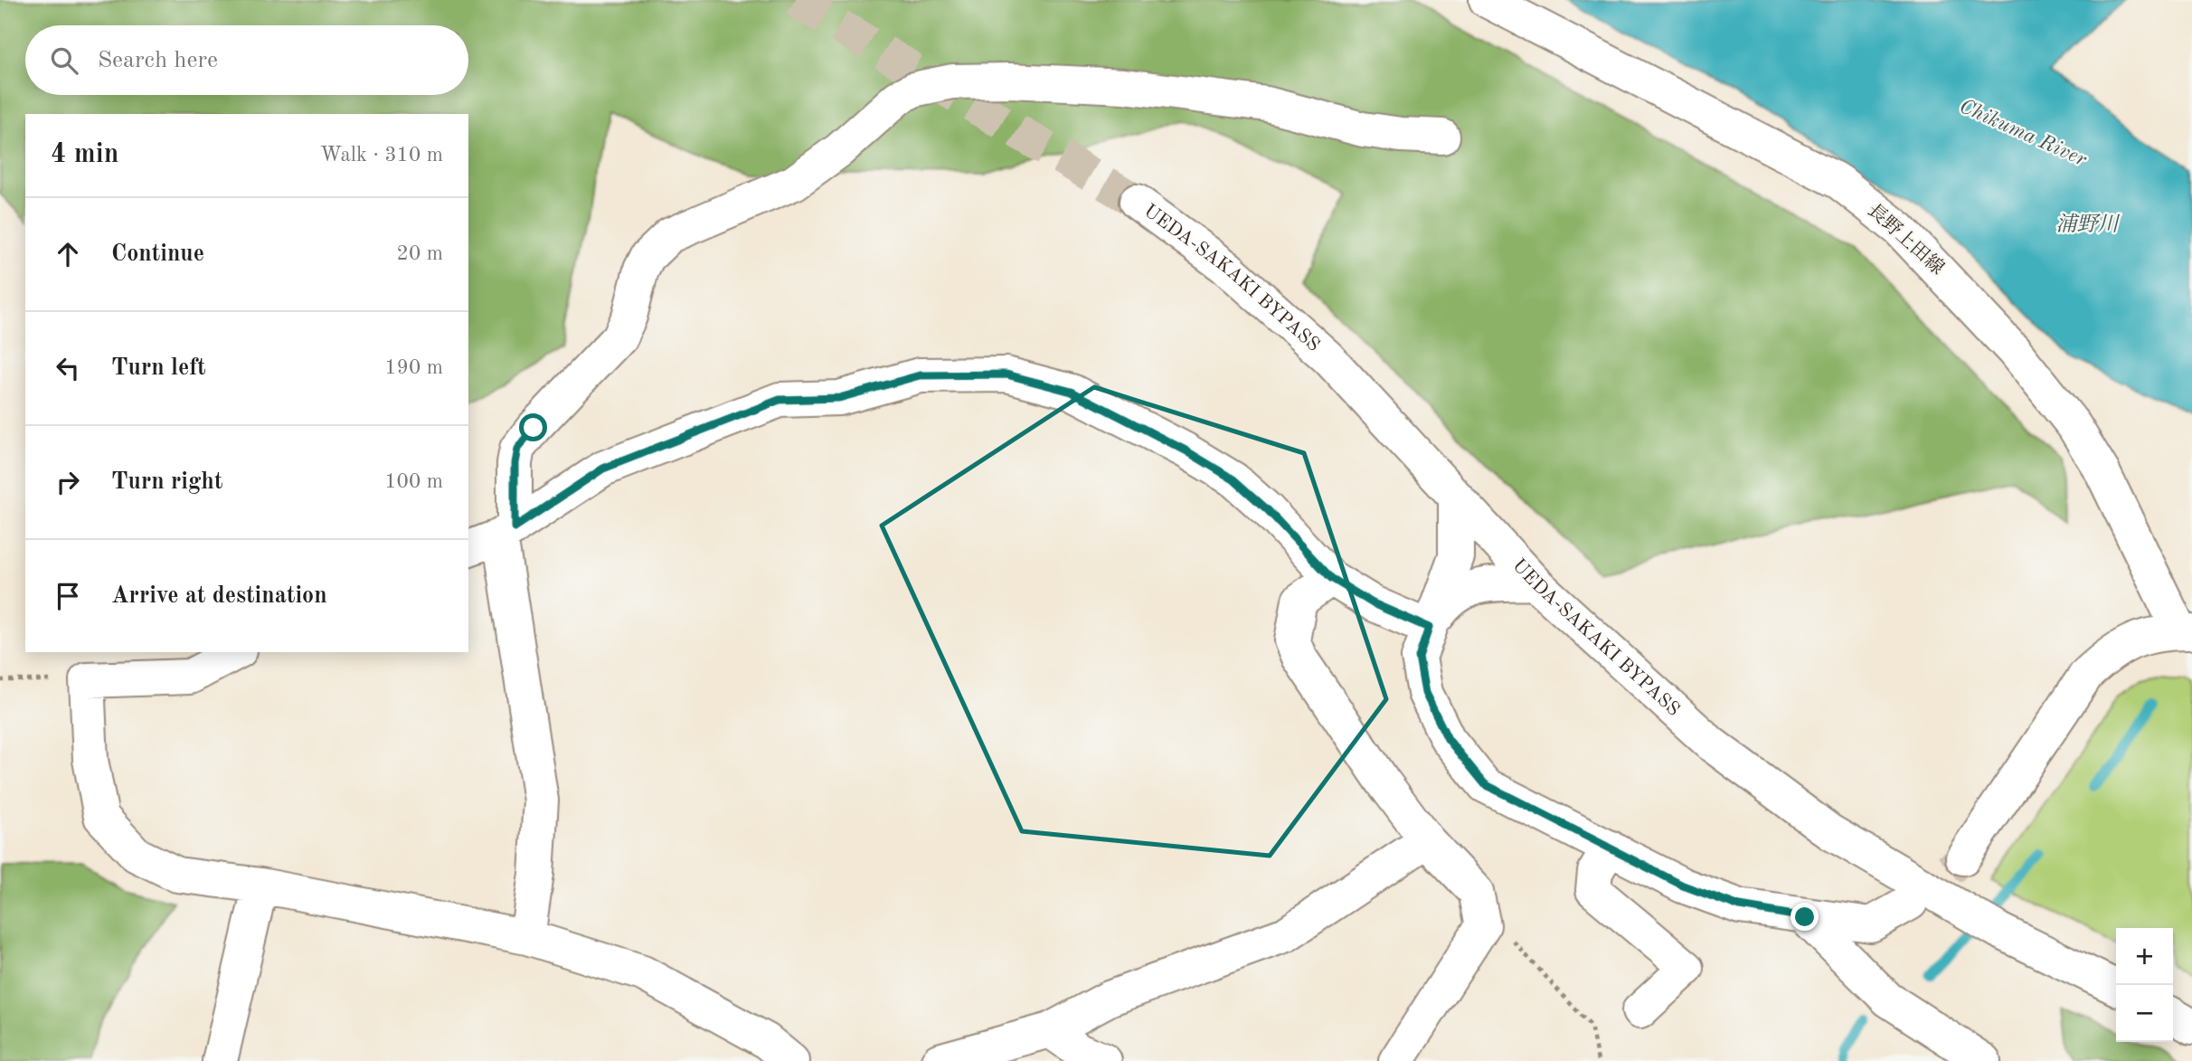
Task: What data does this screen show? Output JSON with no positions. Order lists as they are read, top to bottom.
{
  "streets": {
    "main road": ["長野上田線", "UEDA-SAKAKI BYPASS"]
  },
  "water": ["Chikuma River", "浦野川"],
  "page": {
    "search": "Search here",
    "heading": ["4 min", "Walk · 310 m"],
    "list": [
      ["Continue", "20 m"],
      ["Turn left", "190 m"],
      ["Turn right", "100 m"],
      "Arrive at destination"
    ],
    "map_buttons": ["+", "−"]
  }
}
